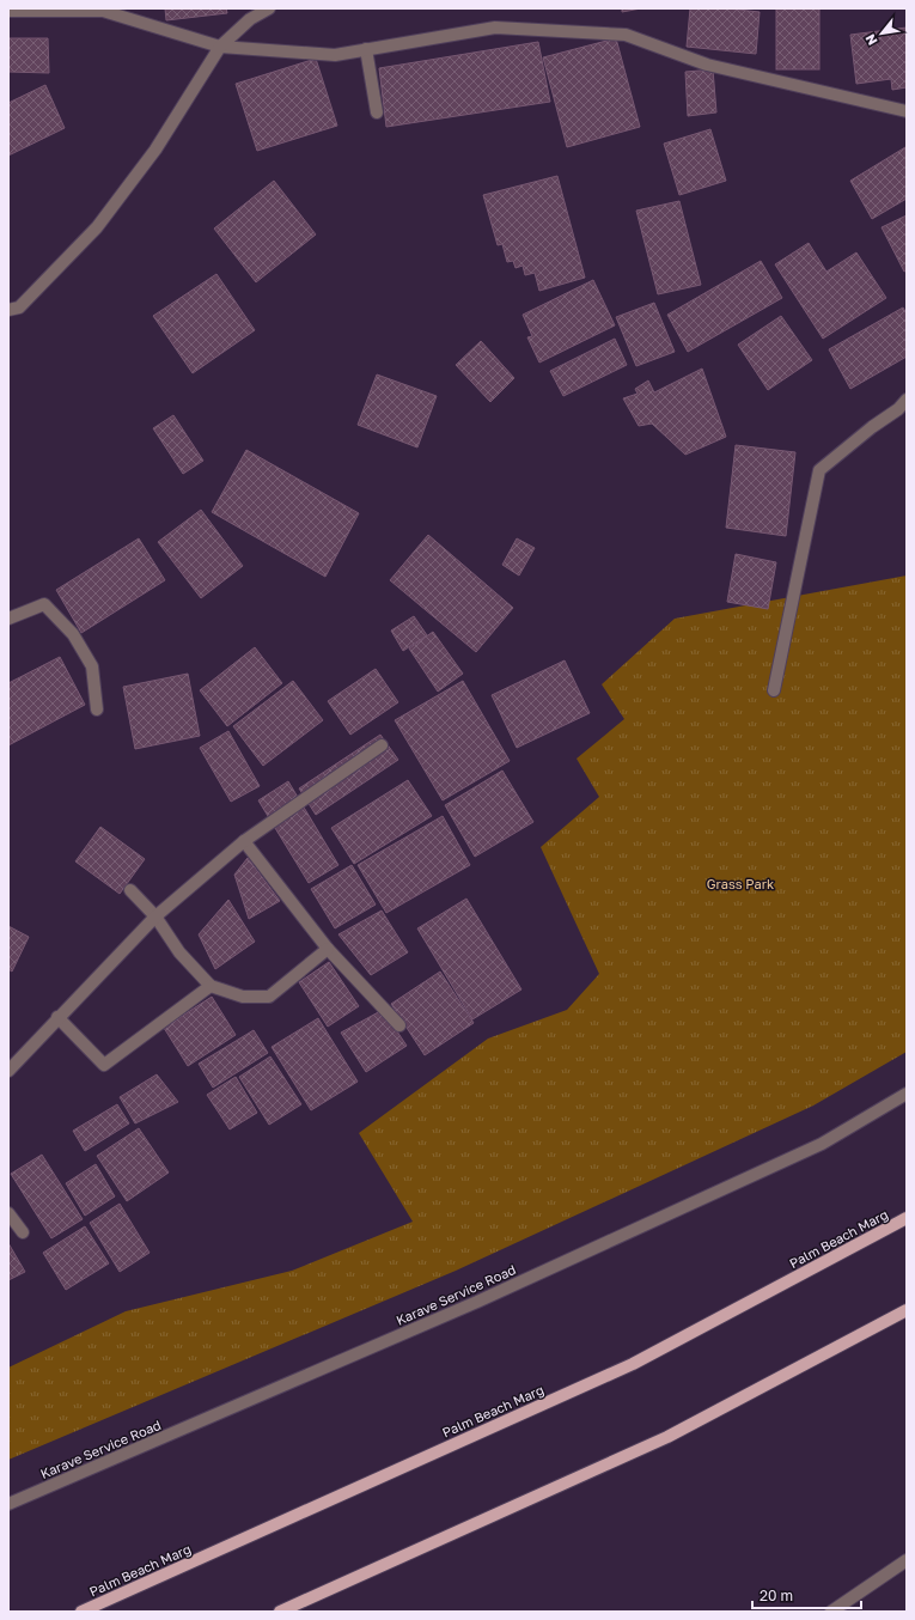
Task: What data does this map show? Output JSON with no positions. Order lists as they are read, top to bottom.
{
  "streets": {
    "main road": ["Palm Beach Marg"],
    "street": ["Karave Service Road"]
  },
  "parks": ["Grass Park"],
  "scale_bar": "20 m",
  "north": "bottom left"
}
